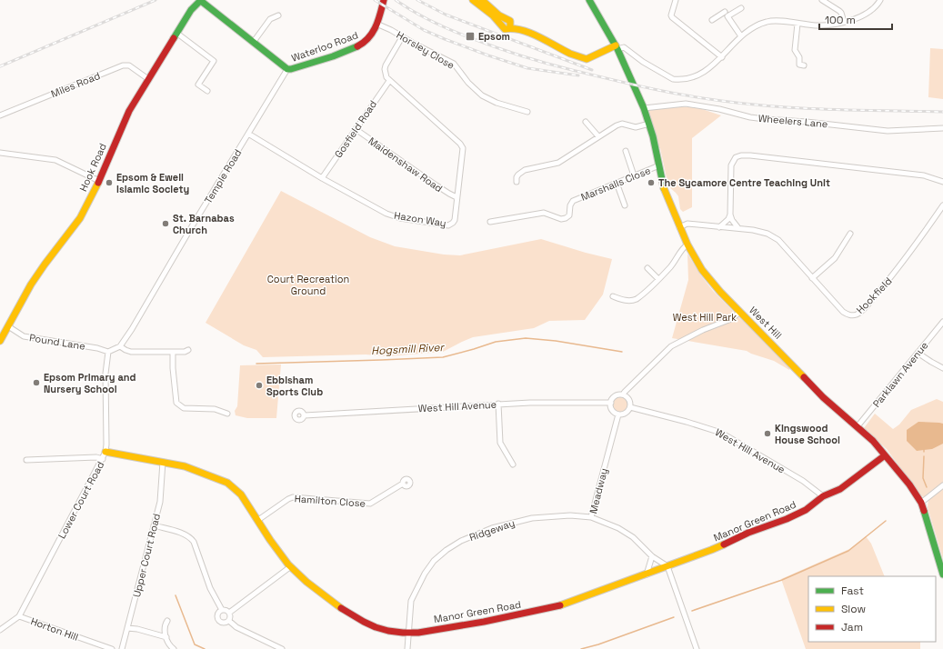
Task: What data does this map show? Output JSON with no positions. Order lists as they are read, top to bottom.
{
  "streets": {
    "street": [
      "Waterloo Road",
      "Horsley Close",
      "Miles Road",
      "Wheelers Lane",
      "Gosfield Road",
      "Maidenshaw Road",
      "Hook Road",
      "Temple Road",
      "Marshalls Close",
      "Hazon Way",
      "Hookfield",
      "West Hill",
      "Pound Lane",
      "Parklawn Avenue",
      "West Hill Avenue",
      "Meadway",
      "Lower Court Road",
      "Hamilton Close",
      "Manor Green Road",
      "Ridgeway",
      "Upper Court Road",
      "Horton Hill"
    ]
  },
  "crossings": [
    ["Waterloo Road", "Horsley Close"],
    ["Waterloo Road", "Temple Road"],
    ["Miles Road", "Hook Road"],
    ["Wheelers Lane", "West Hill"],
    ["Gosfield Road", "Maidenshaw Road"],
    ["Gosfield Road", "Hazon Way"],
    ["Maidenshaw Road", "Hazon Way"],
    ["Hook Road", "Pound Lane"],
    ["Temple Road", "Hazon Way"],
    ["Marshalls Close", "West Hill"],
    ["Hookfield", "West Hill"],
    ["West Hill", "Parklawn Avenue"],
    ["West Hill", "Manor Green Road"],
    ["Pound Lane", "Lower Court Road"],
    ["West Hill Avenue", "Meadway"],
    ["West Hill Avenue", "Manor Green Road"],
    ["Meadway", "Manor Green Road"],
    ["Meadway", "Ridgeway"],
    ["Lower Court Road", "Manor Green Road"],
    ["Lower Court Road", "Horton Hill"],
    ["Hamilton Close", "Manor Green Road"],
    ["Manor Green Road", "Ridgeway"],
    ["Manor Green Road", "Upper Court Road"]
  ],
  "water": ["Hogsmill River"],
  "parks": ["Court Recreation Ground", "West Hill Park"],
  "places": {
    "transit": ["Epsom"],
    "other": [
      "Epsom & Ewell Islamic Society",
      "The Sycamore Centre Teaching Unit",
      "St. Barnabas Church",
      "Epsom Primary and Nursery School",
      "Ebbisham Sports Club",
      "Kingswood House School"
    ]
  },
  "legend": ["Fast", "Slow", "Jam"],
  "scale_bar": "100 m"
}
